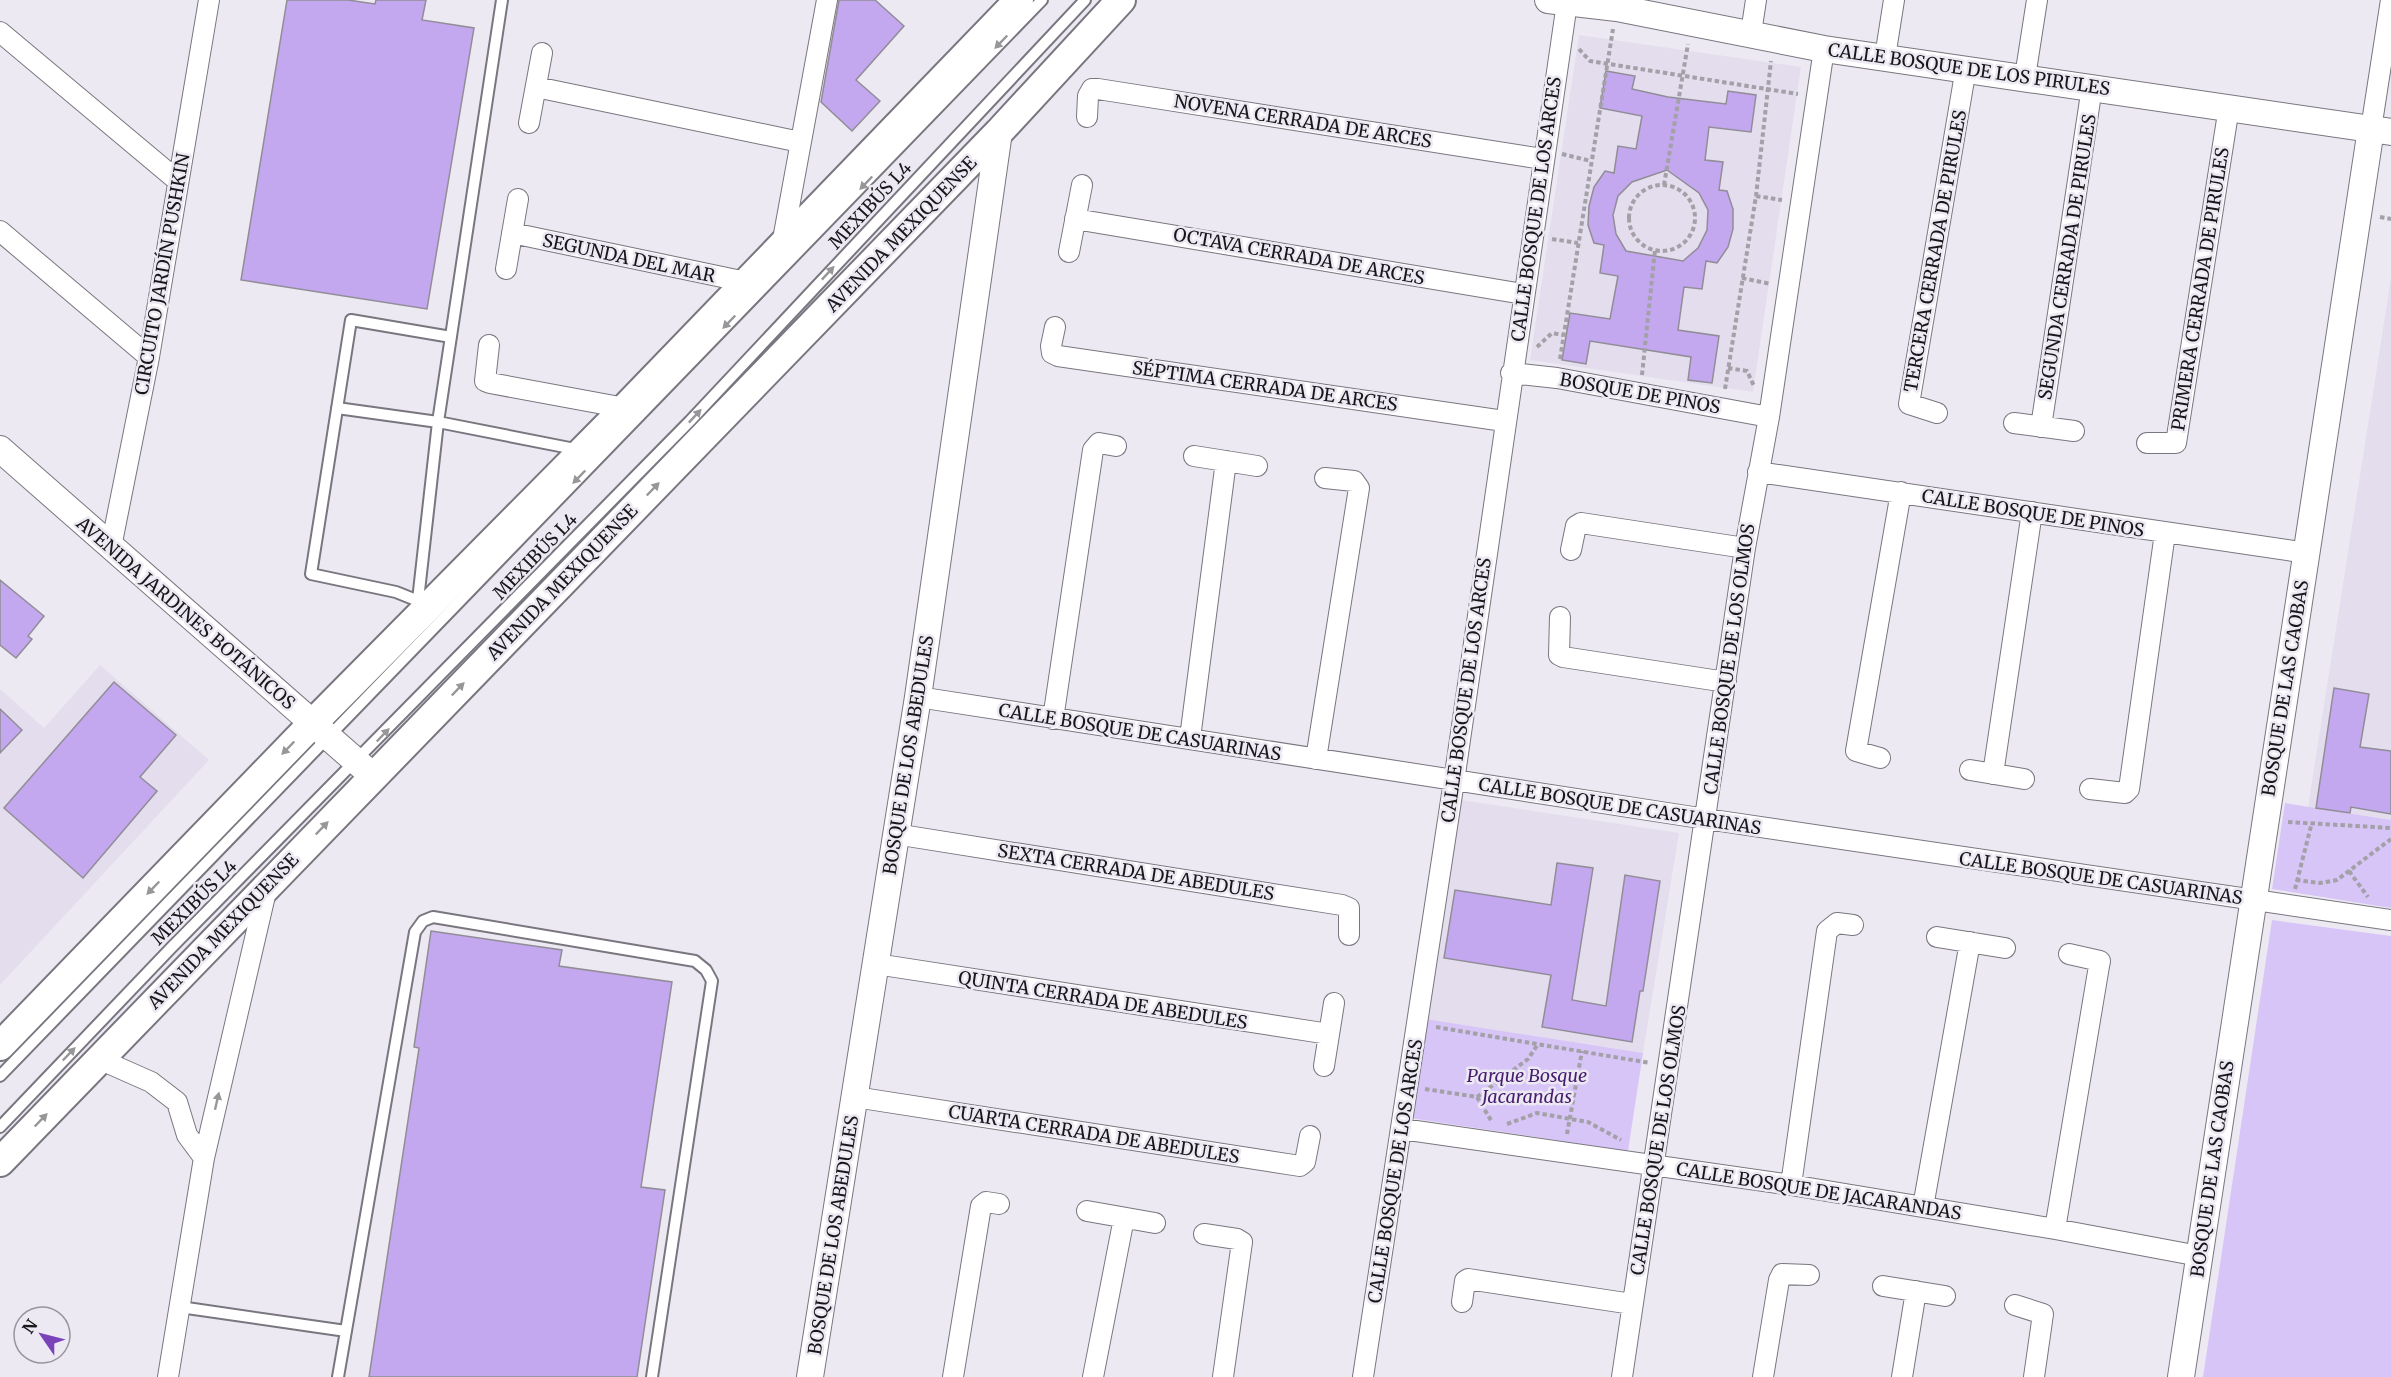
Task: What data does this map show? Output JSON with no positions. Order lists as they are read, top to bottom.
{
  "streets": {
    "main road": ["AVENIDA MEXIQUENSE"],
    "street": [
      "CALLE BOSQUE DE LOS PIRULES",
      "NOVENA CERRADA DE ARCES",
      "CALLE BOSQUE DE LOS ARCES",
      "TERCERA CERRADA DE PIRULES",
      "OCTAVA CERRADA DE ARCES",
      "SEGUNDA CERRADA DE PIRULES",
      "SEGUNDA DEL MAR",
      "CIRCUITO JARDÍN PUSHKIN",
      "PRIMERA CERRADA DE PIRULES",
      "SÉPTIMA CERRADA DE ARCES",
      "BOSQUE DE PINOS",
      "CALLE BOSQUE DE PINOS",
      "AVENIDA JARDINES BOTÁNICOS",
      "CALLE BOSQUE DE LOS OLMOS",
      "BOSQUE DE LAS CAOBAS",
      "CALLE BOSQUE DE CASUARINAS",
      "BOSQUE DE LOS ABEDULES",
      "SEXTA CERRADA DE ABEDULES",
      "QUINTA CERRADA DE ABEDULES",
      "CUARTA CERRADA DE ABEDULES",
      "CALLE BOSQUE DE JACARANDAS"
    ],
    "lane": ["MEXIBÚS L4"]
  },
  "crossings": [
    ["CALLE BOSQUE DE LOS PIRULES", "CALLE BOSQUE DE LOS ARCES"],
    ["CALLE BOSQUE DE LOS PIRULES", "TERCERA CERRADA DE PIRULES"],
    ["CALLE BOSQUE DE LOS PIRULES", "SEGUNDA CERRADA DE PIRULES"],
    ["CALLE BOSQUE DE LOS PIRULES", "PRIMERA CERRADA DE PIRULES"],
    ["CALLE BOSQUE DE LOS PIRULES", "CALLE BOSQUE DE LOS OLMOS"],
    ["CALLE BOSQUE DE LOS PIRULES", "BOSQUE DE LAS CAOBAS"],
    ["NOVENA CERRADA DE ARCES", "CALLE BOSQUE DE LOS ARCES"],
    ["MEXIBÚS L4", "AVENIDA MEXIQUENSE"],
    ["MEXIBÚS L4", "AVENIDA JARDINES BOTÁNICOS"],
    ["CALLE BOSQUE DE LOS ARCES", "OCTAVA CERRADA DE ARCES"],
    ["CALLE BOSQUE DE LOS ARCES", "SÉPTIMA CERRADA DE ARCES"],
    ["CALLE BOSQUE DE LOS ARCES", "BOSQUE DE PINOS"],
    ["CALLE BOSQUE DE LOS ARCES", "CALLE BOSQUE DE CASUARINAS"],
    ["CALLE BOSQUE DE LOS ARCES", "CALLE BOSQUE DE JACARANDAS"],
    ["AVENIDA MEXIQUENSE", "AVENIDA JARDINES BOTÁNICOS"],
    ["AVENIDA MEXIQUENSE", "BOSQUE DE LOS ABEDULES"],
    ["CIRCUITO JARDÍN PUSHKIN", "AVENIDA JARDINES BOTÁNICOS"],
    ["BOSQUE DE PINOS", "CALLE BOSQUE DE LOS OLMOS"],
    ["CALLE BOSQUE DE PINOS", "CALLE BOSQUE DE LOS OLMOS"],
    ["CALLE BOSQUE DE PINOS", "BOSQUE DE LAS CAOBAS"],
    ["CALLE BOSQUE DE LOS OLMOS", "CALLE BOSQUE DE CASUARINAS"],
    ["CALLE BOSQUE DE LOS OLMOS", "CALLE BOSQUE DE JACARANDAS"],
    ["BOSQUE DE LAS CAOBAS", "CALLE BOSQUE DE CASUARINAS"],
    ["BOSQUE DE LAS CAOBAS", "CALLE BOSQUE DE JACARANDAS"],
    ["CALLE BOSQUE DE CASUARINAS", "BOSQUE DE LOS ABEDULES"],
    ["BOSQUE DE LOS ABEDULES", "SEXTA CERRADA DE ABEDULES"],
    ["BOSQUE DE LOS ABEDULES", "QUINTA CERRADA DE ABEDULES"],
    ["BOSQUE DE LOS ABEDULES", "CUARTA CERRADA DE ABEDULES"]
  ],
  "parks": ["Parque Bosque Jacarandas"],
  "north": "top left"
}
